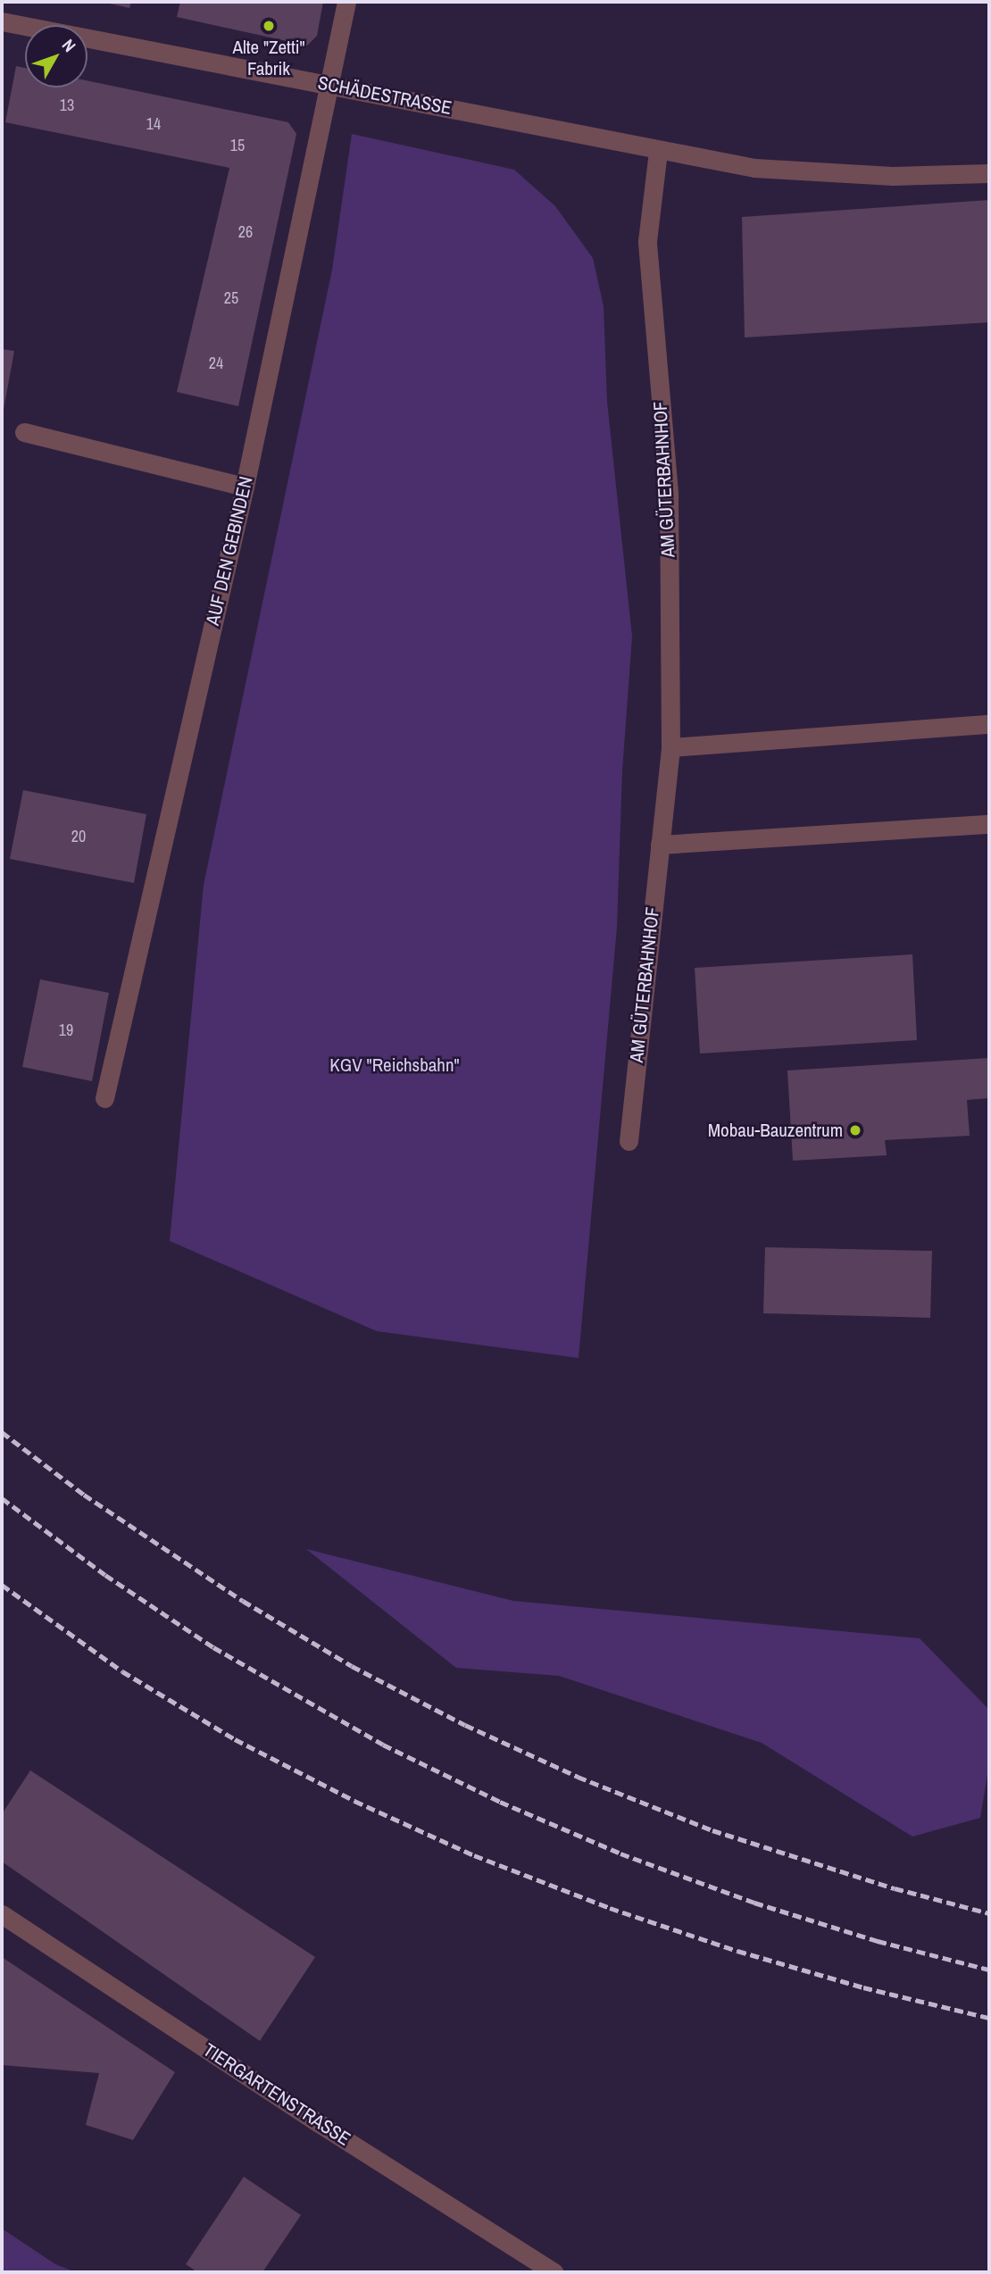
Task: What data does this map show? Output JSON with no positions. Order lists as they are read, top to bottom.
{
  "streets": {
    "street": [
      "SCHÄDESTRASSE",
      "AM GÜTERBAHNHOF",
      "AUF DEN GEBINDEN",
      "TIERGARTENSTRASSE"
    ]
  },
  "crossings": [
    ["SCHÄDESTRASSE", "AM GÜTERBAHNHOF"],
    ["SCHÄDESTRASSE", "AUF DEN GEBINDEN"]
  ],
  "parks": ["KGV \"Reichsbahn\""],
  "places": ["Alte \"Zetti\" Fabrik", "Mobau-Bauzentrum"],
  "house_numbers": [
    "13",
    "14",
    "15",
    "26",
    "25",
    "24",
    "20",
    "19"
  ],
  "north": "top right"
}
